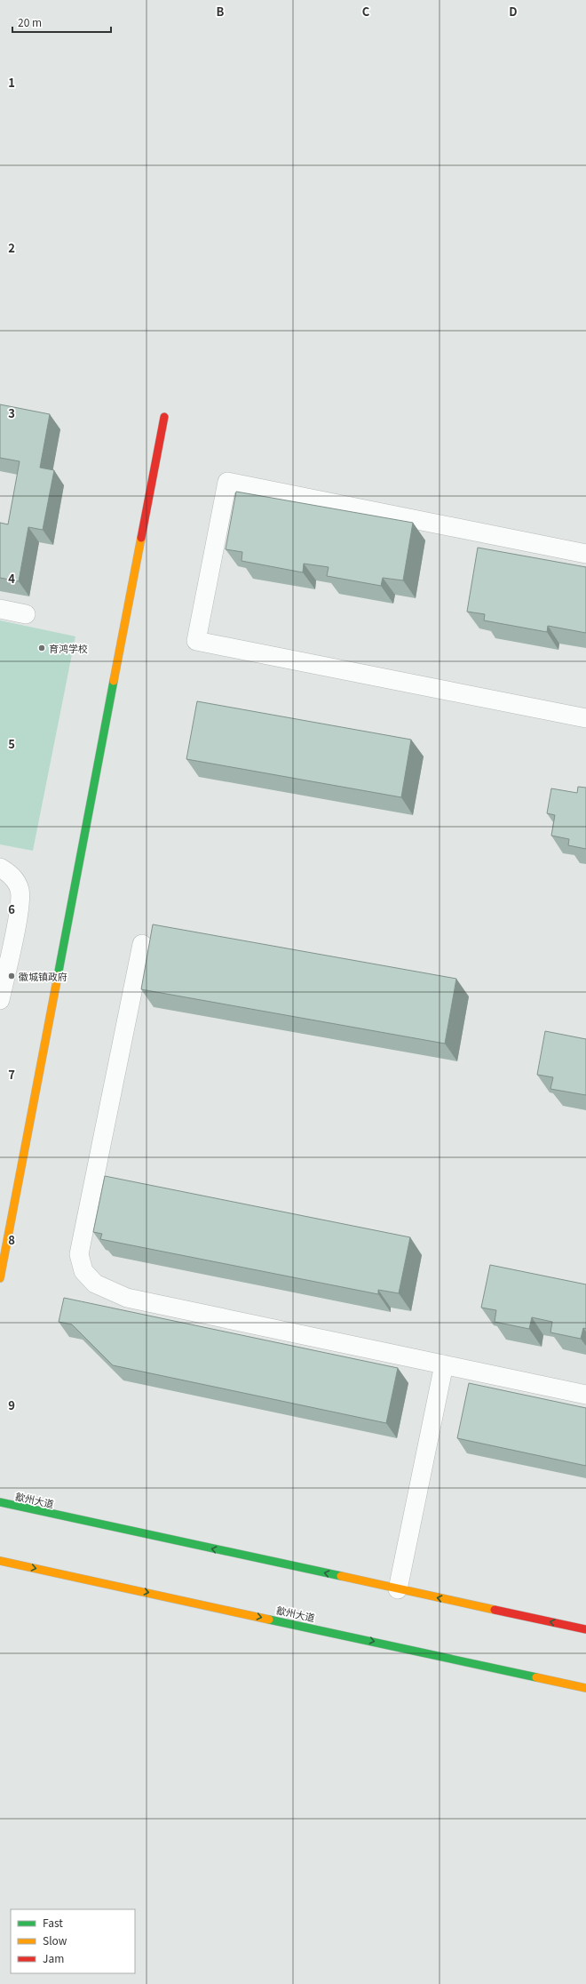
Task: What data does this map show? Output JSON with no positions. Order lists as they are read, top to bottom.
{
  "streets": {
    "main road": ["歙州大道"]
  },
  "places": ["育鸿学校", "徽城镇政府"],
  "legend": ["Fast", "Slow", "Jam"],
  "scale_bar": "20 m",
  "grid": {
    "columns": ["B", "C", "D"],
    "rows": [
      "1",
      "2",
      "3",
      "4",
      "5",
      "6",
      "7",
      "8",
      "9"
    ]
  }
}
